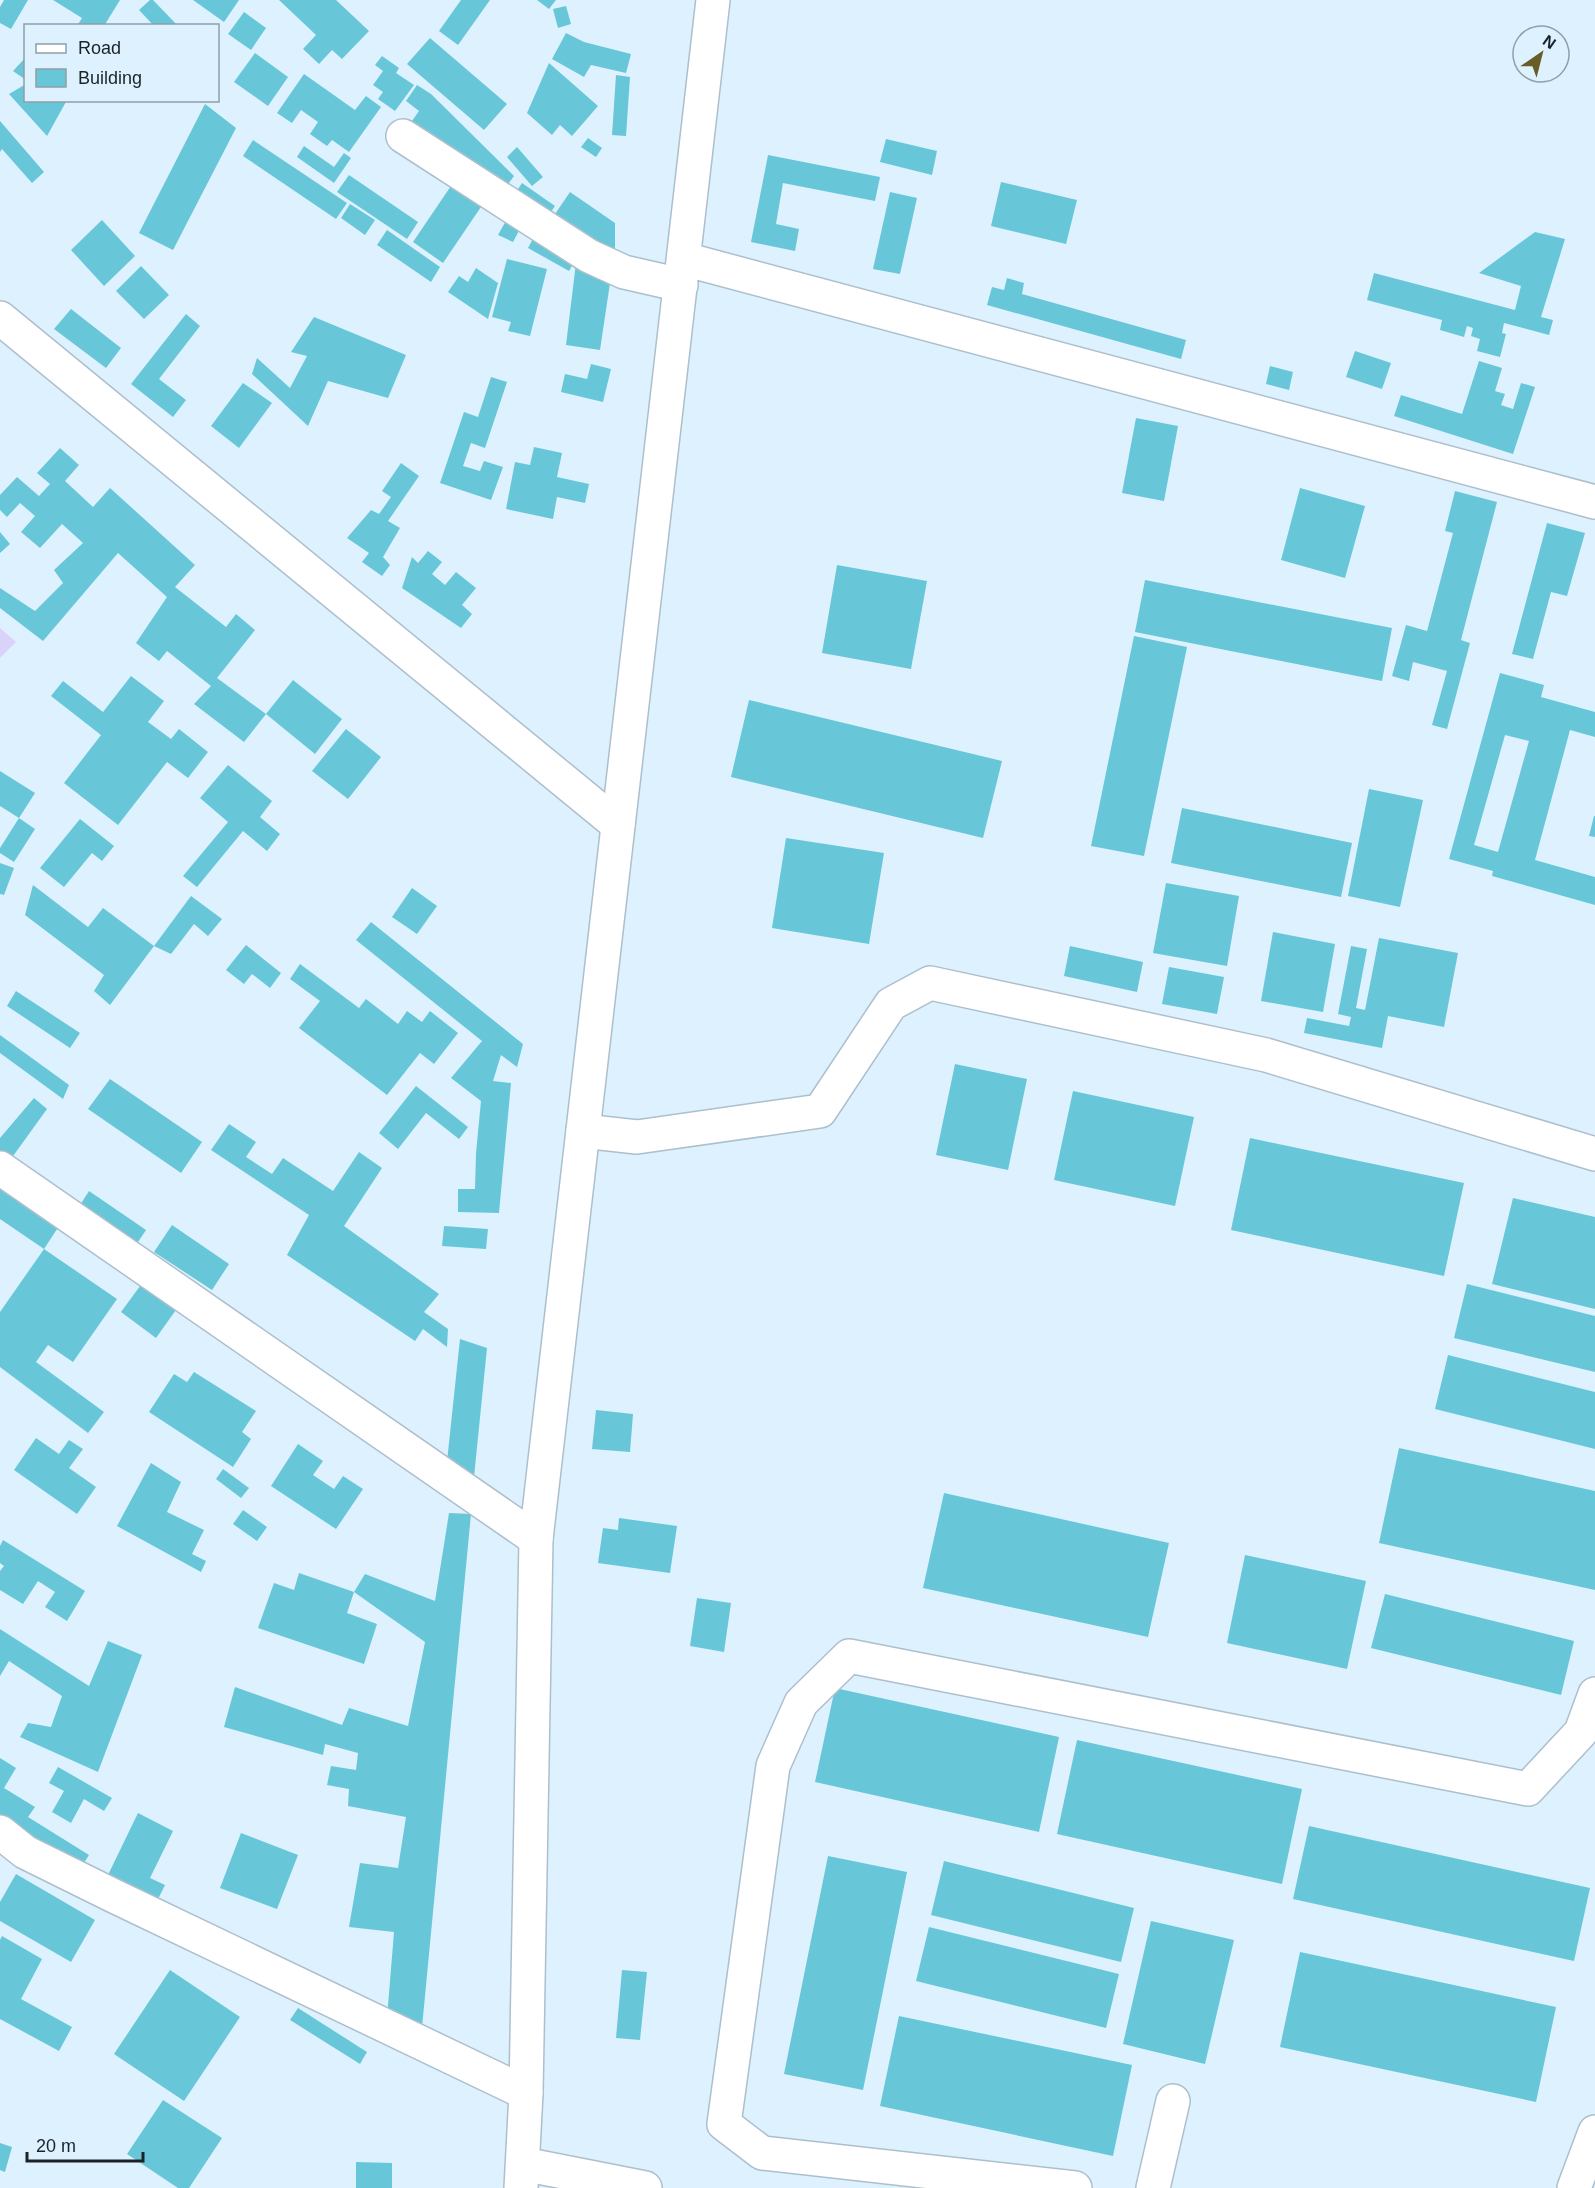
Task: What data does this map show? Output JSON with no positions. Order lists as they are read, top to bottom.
{
  "legend": ["Road", "Building"],
  "scale_bar": "20 m",
  "north": "top right"
}
